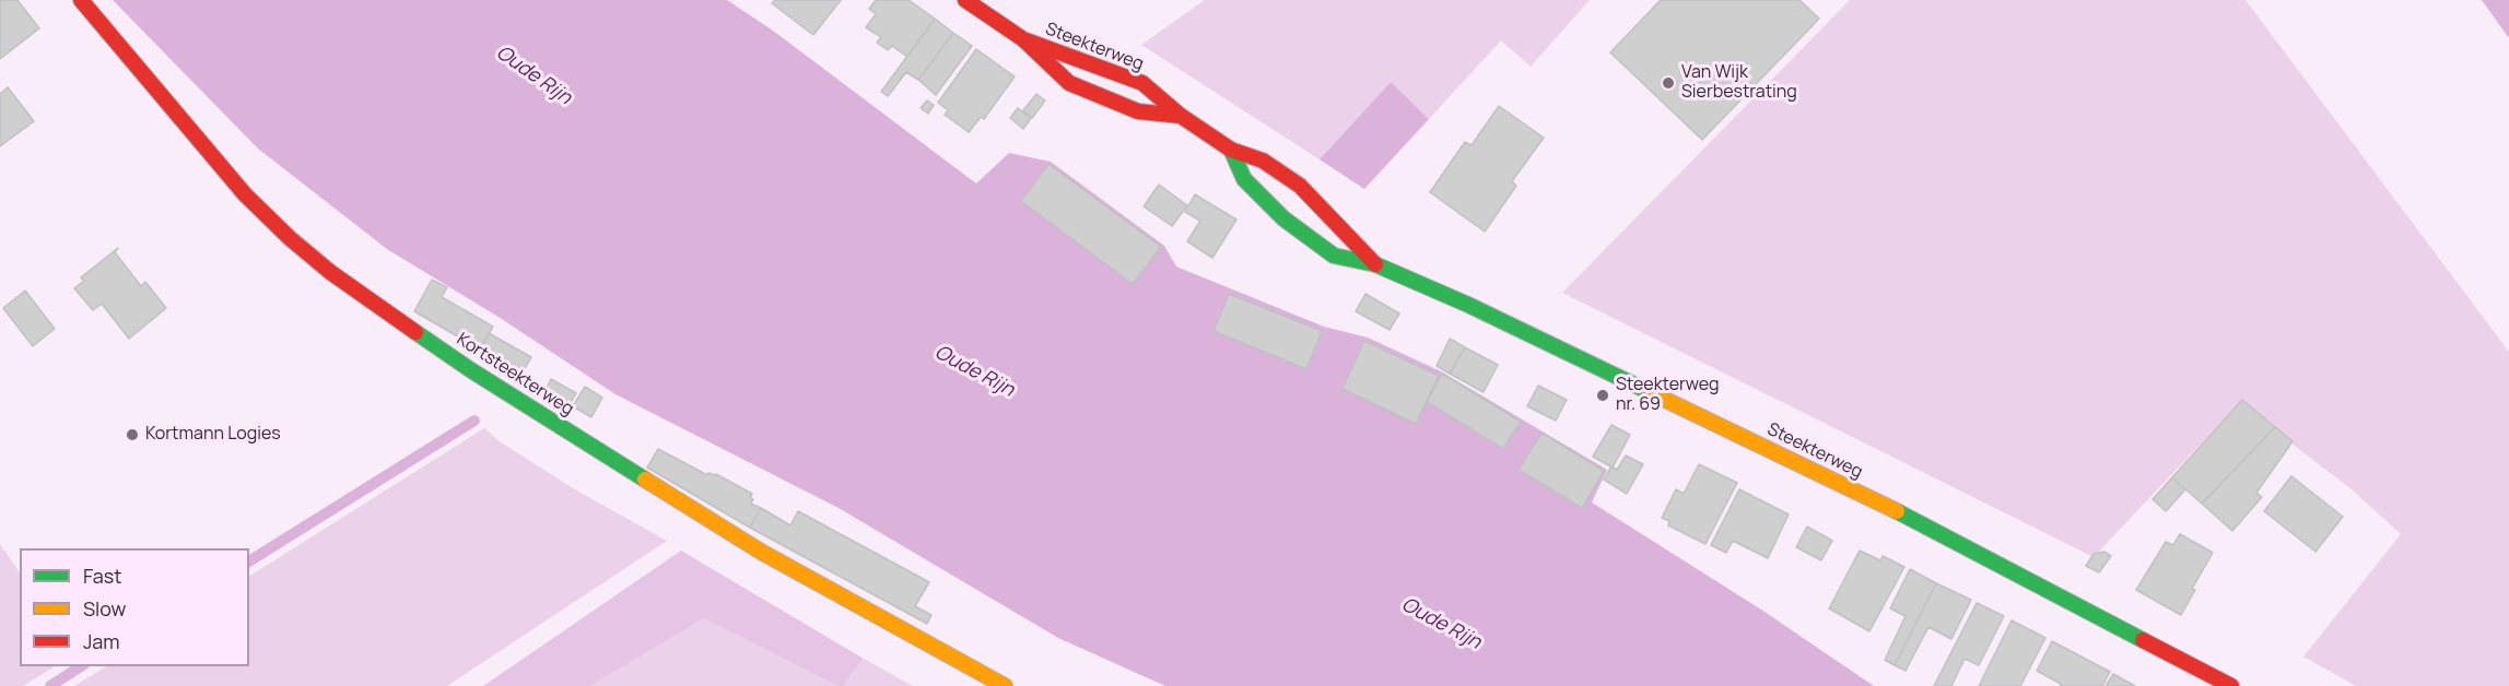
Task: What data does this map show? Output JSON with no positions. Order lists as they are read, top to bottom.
{
  "streets": {
    "main road": ["Steekterweg", "Kortsteekterweg"]
  },
  "water": ["Oude Rijn"],
  "places": ["Van Wijk Sierbestrating", "Steekterweg nr. 69", "Kortmann Logies"],
  "legend": ["Fast", "Slow", "Jam"]
}
